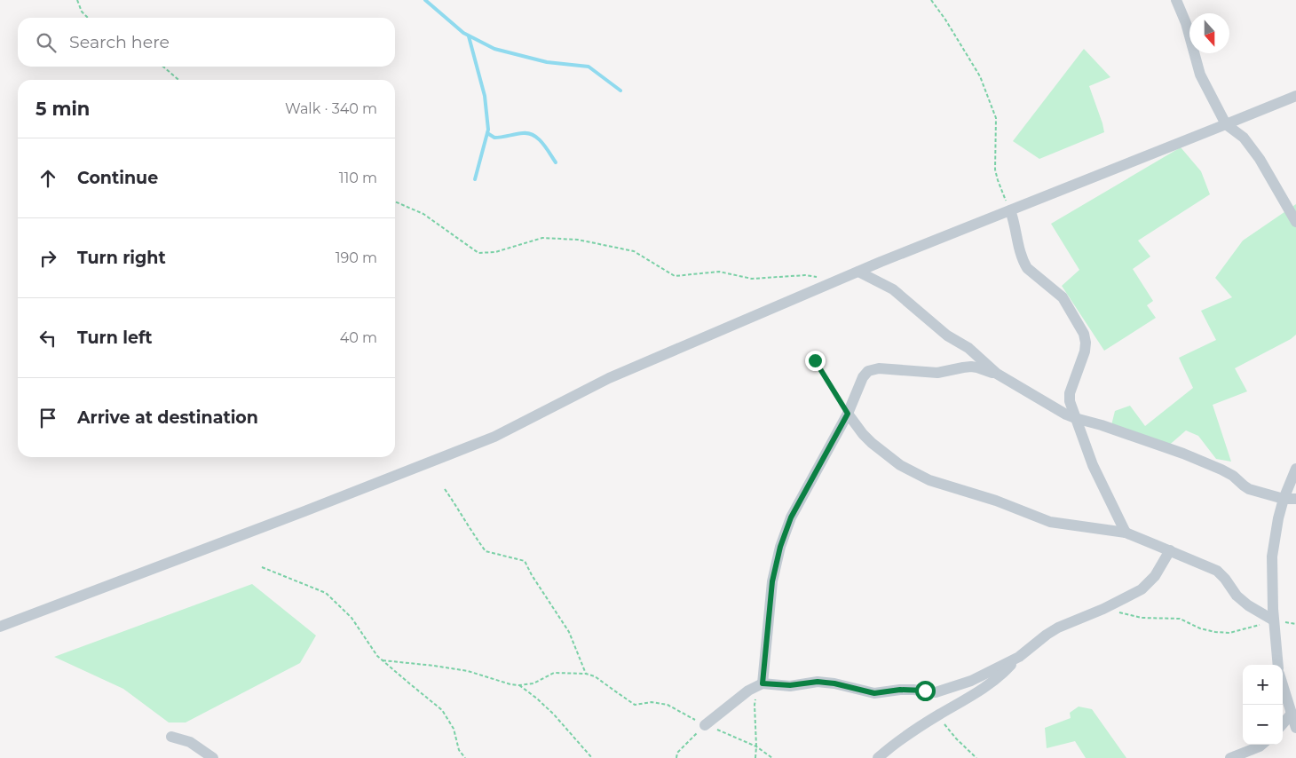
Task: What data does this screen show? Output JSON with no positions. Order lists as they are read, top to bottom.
{
  "north": "bottom",
  "page": {
    "search": "Search here",
    "heading": ["5 min", "Walk · 340 m"],
    "list": [
      ["Continue", "110 m"],
      ["Turn right", "190 m"],
      ["Turn left", "40 m"],
      "Arrive at destination"
    ],
    "map_buttons": ["+", "−"]
  }
}
